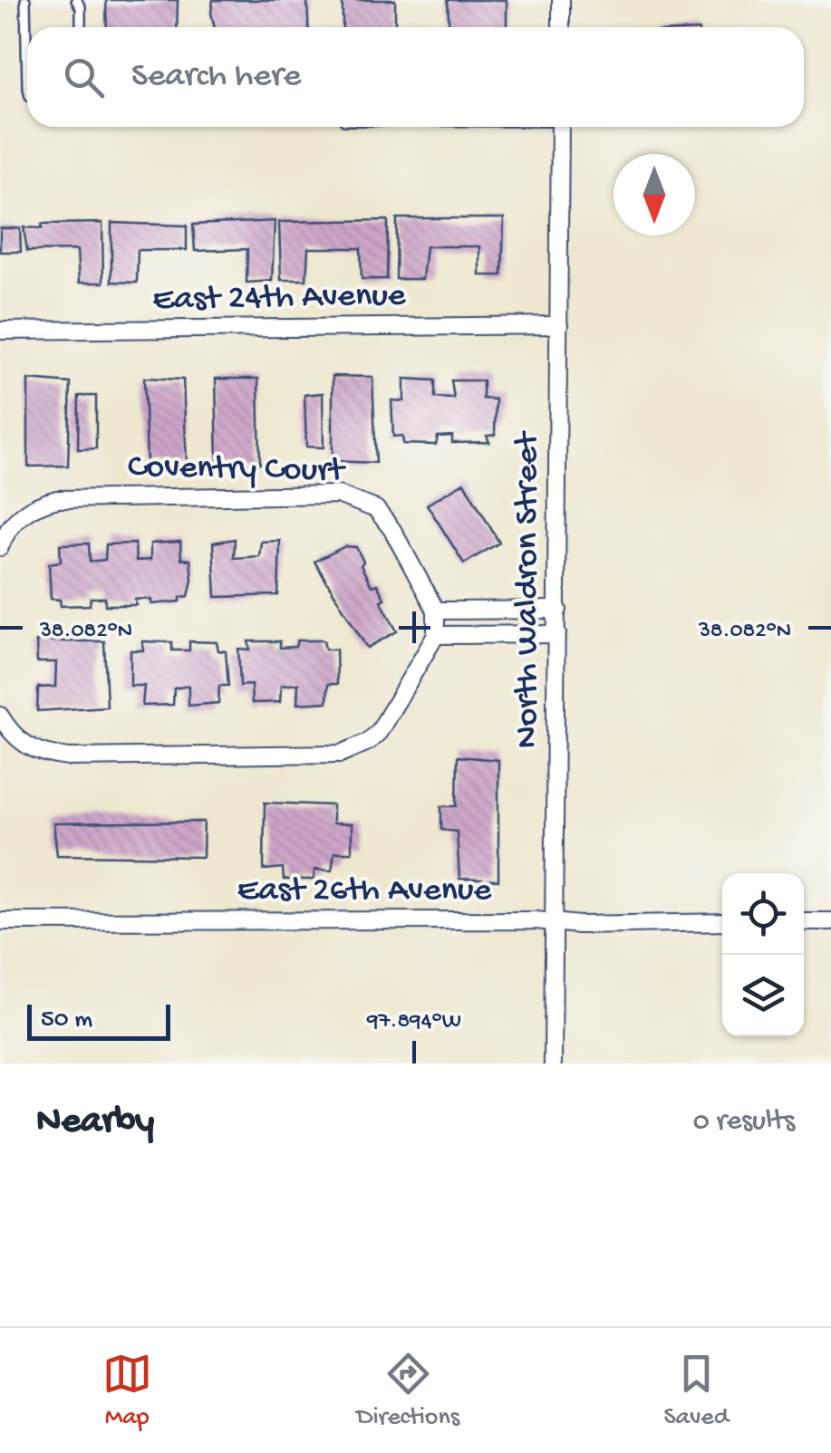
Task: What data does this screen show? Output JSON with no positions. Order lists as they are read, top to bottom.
{
  "streets": {
    "street": [
      "East 24th Avenue",
      "Coventry Court",
      "North Waldron Street",
      "East 26th Avenue"
    ]
  },
  "crossings": [
    ["East 24th Avenue", "North Waldron Street"],
    ["North Waldron Street", "East 26th Avenue"]
  ],
  "scale_bar": "50 m",
  "north": "bottom",
  "page": {
    "search": "Search here",
    "scale": "50 m",
    "heading": ["Nearby", "0 results"],
    "nav": ["Map", "Directions", "Saved"]
  },
  "coordinates": ["38.082°N", "97.894°W"]
}
